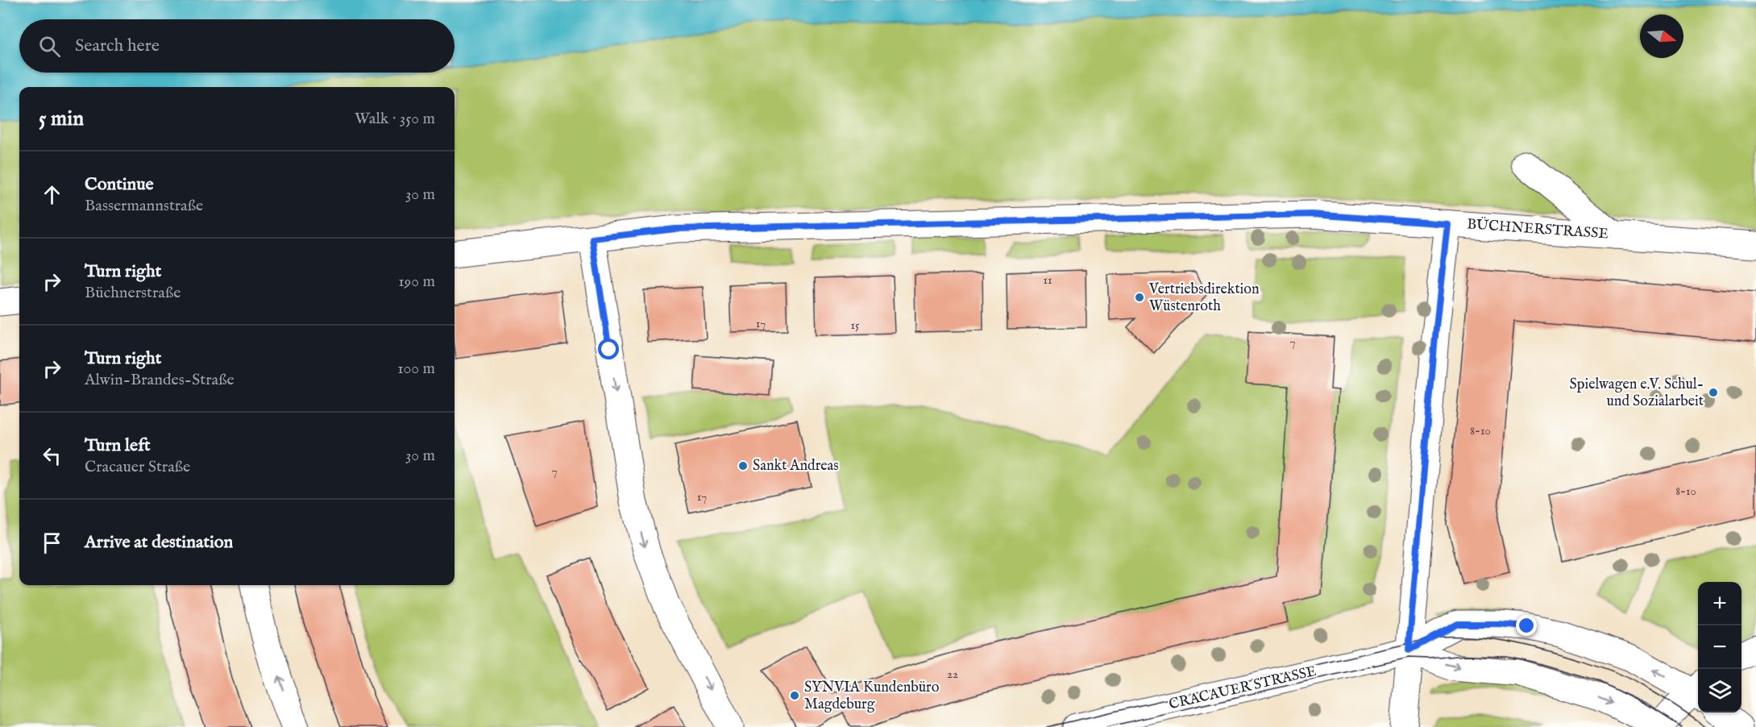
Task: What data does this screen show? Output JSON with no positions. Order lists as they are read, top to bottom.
{
  "streets": {
    "street": ["BÜCHNERSTRASSE", "CRACAUER STRASSE"]
  },
  "places": [
    "Vertriebsdirektion Wüstenroth",
    "Spielwagen e.V. Schul- und Sozialarbeit",
    "Sankt Andreas",
    "SYNVIA Kundenbüro Magdeburg"
  ],
  "house_numbers": [
    "11",
    "17",
    "15",
    "7",
    "8-10",
    "7",
    "8-10",
    "17",
    "22"
  ],
  "north": "right",
  "page": {
    "search": "Search here",
    "heading": ["5 min", "Walk · 350 m"],
    "list": [
      ["Continue", "Bassermannstraße", "30 m"],
      ["Turn right", "Büchnerstraße", "190 m"],
      ["Turn right", "Alwin-Brandes-Straße", "100 m"],
      ["Turn left", "Cracauer Straße", "30 m"],
      "Arrive at destination"
    ],
    "map_buttons": ["+", "−"]
  }
}
